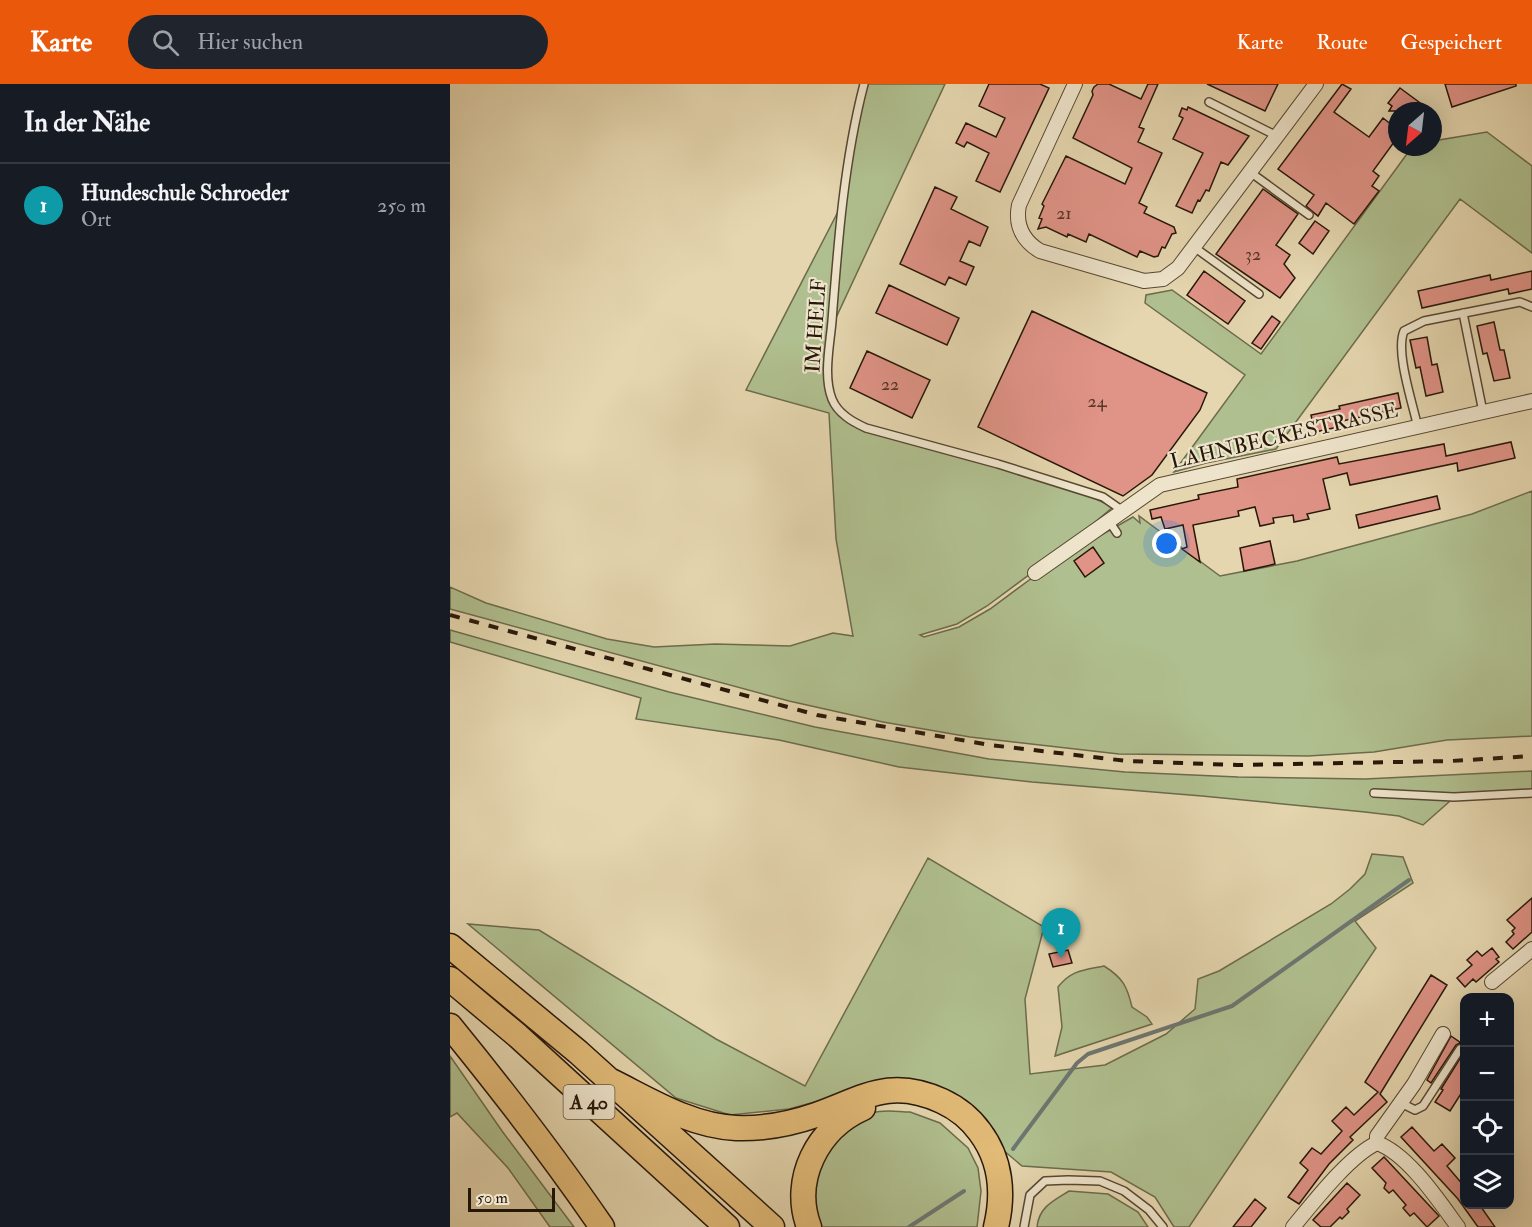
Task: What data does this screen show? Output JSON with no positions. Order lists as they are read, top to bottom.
{
  "streets": {
    "highway": ["A 40"],
    "street": ["LAHNBECKESTRASSE"],
    "lane": ["IM HELF"]
  },
  "crossings": [
    ["IM HELF", "LAHNBECKESTRASSE"]
  ],
  "house_numbers": [
    "21",
    "32",
    "22",
    "24"
  ],
  "scale_bar": "50 m",
  "north": "bottom left",
  "page": {
    "header": "Karte",
    "search": "Hier suchen",
    "nav": ["Karte", "Route", "Gespeichert"],
    "heading": "In der Nähe",
    "list": [
      {
        "mark": "1",
        "name": "Hundeschule Schroeder",
        "note": "Ort",
        "value": "250 m"
      }
    ],
    "pins": "1",
    "map_buttons": ["+", "−"],
    "scale": "50 m"
  }
}
